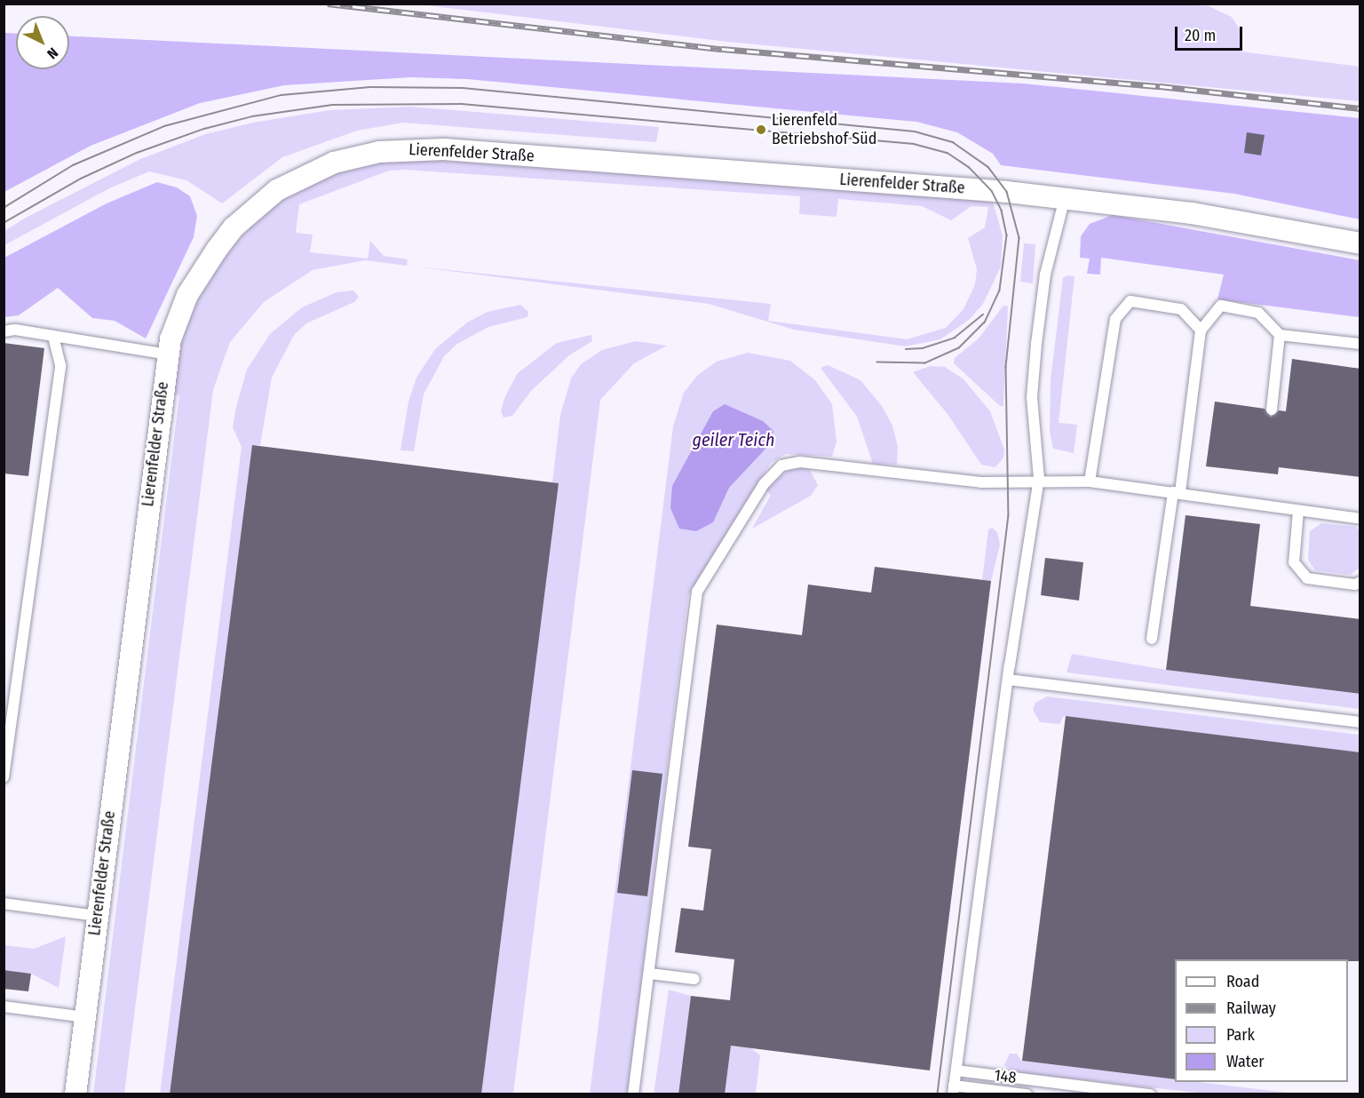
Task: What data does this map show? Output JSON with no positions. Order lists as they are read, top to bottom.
{
  "streets": {
    "street": ["Lierenfelder Straße"],
    "lane": ["148"]
  },
  "water": ["geiler Teich"],
  "places": ["Lierenfeld Betriebshof Süd"],
  "legend": [
    "Road",
    "Railway",
    "Park",
    "Water"
  ],
  "scale_bar": "20 m",
  "north": "bottom right"
}
